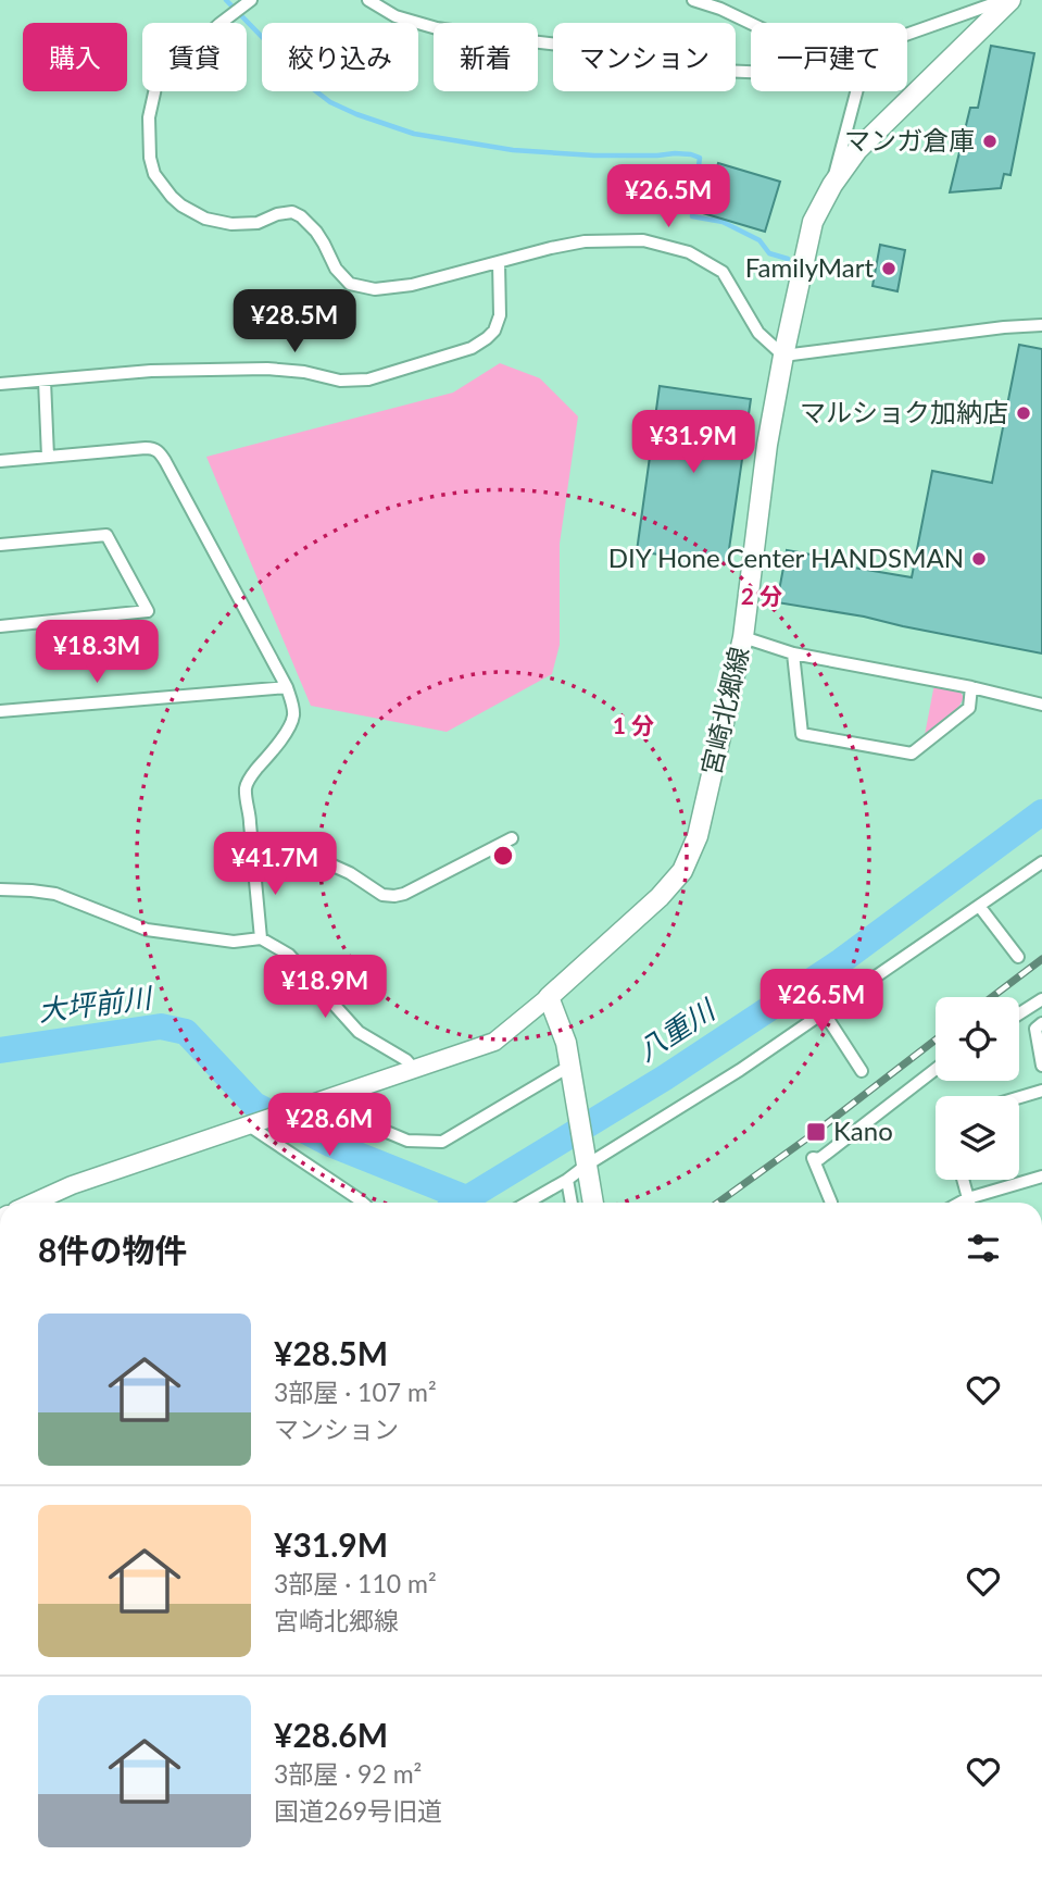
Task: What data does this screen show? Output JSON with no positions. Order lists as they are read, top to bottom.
{
  "streets": {
    "main road": ["宮崎北郷線"]
  },
  "water": ["大坪前川", "八重川"],
  "places": {
    "other": [
      "マンガ倉庫",
      "FamilyMart",
      "マルショク加納店",
      "DIY Hone Center HANDSMAN"
    ],
    "transit": ["Kano"]
  },
  "page": {
    "chip": [
      "購入",
      "賃貸",
      "絞り込み",
      "新着",
      "マンション",
      "一戸建て"
    ],
    "price": [
      "¥26.5M",
      "¥28.5M",
      "¥31.9M",
      "¥18.3M",
      "¥41.7M",
      "¥18.9M",
      "¥26.5M",
      "¥28.6M"
    ],
    "heading": "8件の物件",
    "list": [
      {
        "name": "¥28.5M",
        "note": "3部屋 · 107 m² · マンション"
      },
      {
        "name": "¥31.9M",
        "note": "3部屋 · 110 m² · 宮崎北郷線"
      },
      {
        "name": "¥28.6M",
        "note": "3部屋 · 92 m² · 国道269号旧道"
      }
    ]
  },
  "rings": ["2 分", "1 分"]
}
